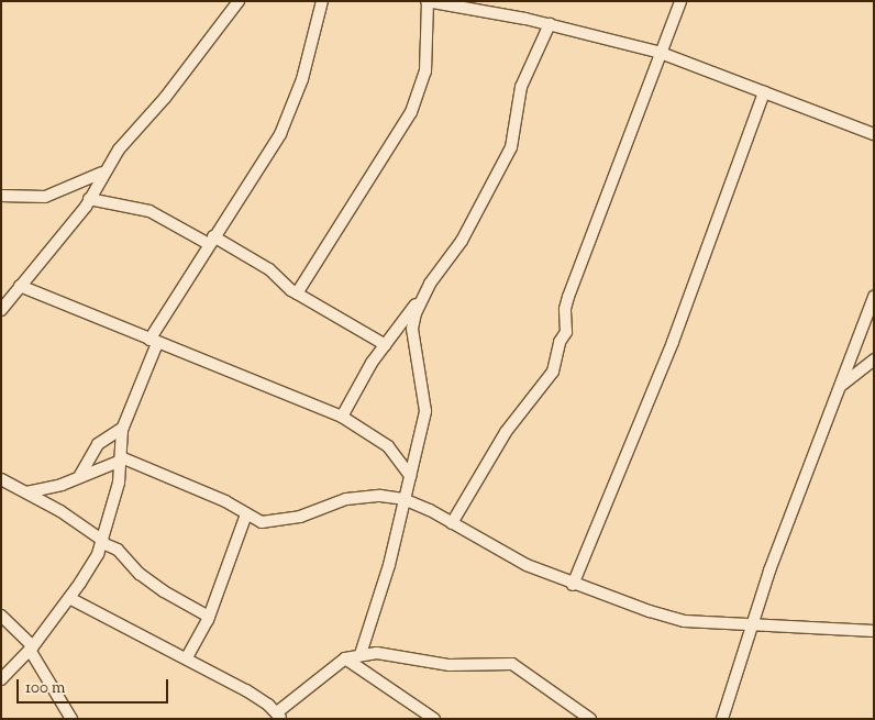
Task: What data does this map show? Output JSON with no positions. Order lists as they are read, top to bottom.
{
  "scale_bar": "100 m"
}
